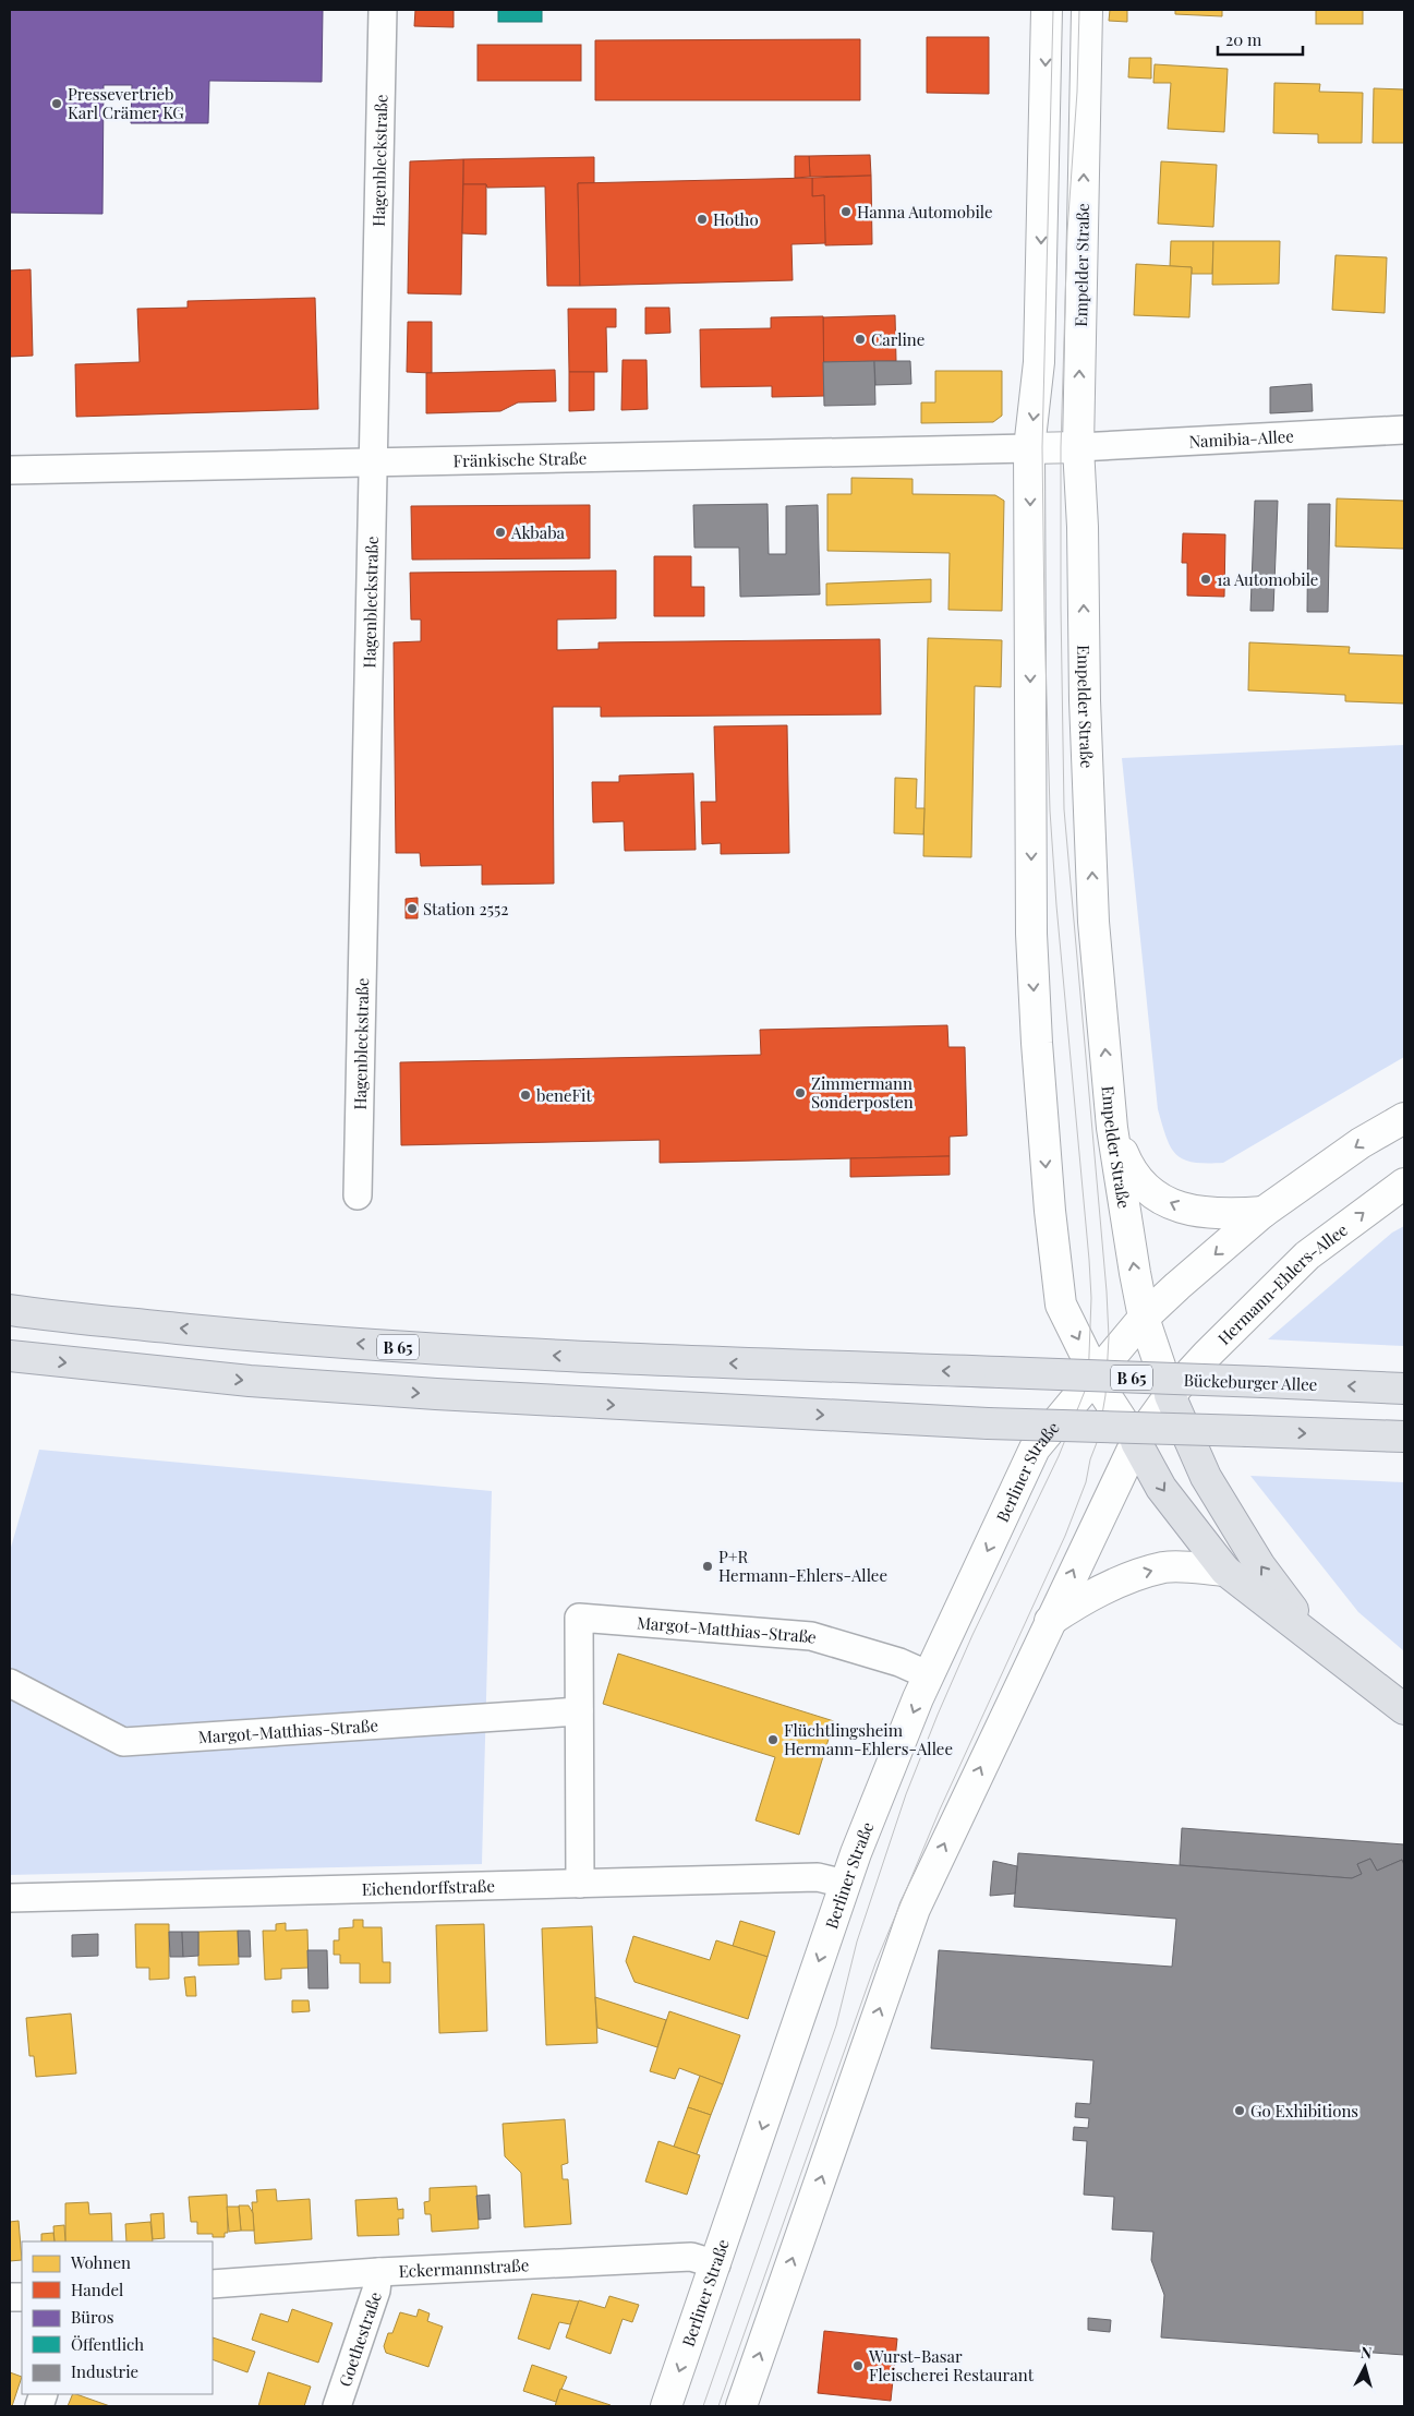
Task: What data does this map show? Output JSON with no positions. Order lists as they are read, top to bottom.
{
  "streets": {
    "highway": ["B 65", "Bückeburger Allee"],
    "street": [
      "Hagenbleckstraße",
      "Empelder Straße",
      "Namibia-Allee",
      "Fränkische Straße",
      "Hermann-Ehlers-Allee",
      "Berliner Straße",
      "Margot-Matthias-Straße",
      "Eichendorffstraße",
      "Eckermannstraße",
      "Goethestraße"
    ]
  },
  "crossings": [
    ["Hagenbleckstraße", "Fränkische Straße"],
    ["Empelder Straße", "Namibia-Allee"],
    ["Empelder Straße", "Hermann-Ehlers-Allee"],
    ["Berliner Straße", "Margot-Matthias-Straße"],
    ["Berliner Straße", "Eichendorffstraße"],
    ["Berliner Straße", "Eckermannstraße"],
    ["Margot-Matthias-Straße", "Eichendorffstraße"],
    ["Eckermannstraße", "Goethestraße"]
  ],
  "places": [
    "Pressevertrieb Karl Crämer KG",
    "Hanna Automobile",
    "Hotho",
    "Carline",
    "Akbaba",
    "1a Automobile",
    "Station 2552",
    "Zimmermann Sonderposten",
    "beneFit",
    "P+R Hermann-Ehlers-Allee",
    "Flüchtlingsheim Hermann-Ehlers-Allee",
    "Go Exhibitions",
    "Wurst-Basar Fleischerei Restaurant"
  ],
  "legend": [
    "Wohnen",
    "Handel",
    "Büros",
    "Öffentlich",
    "Industrie"
  ],
  "scale_bar": "20 m",
  "north": "top"
}
